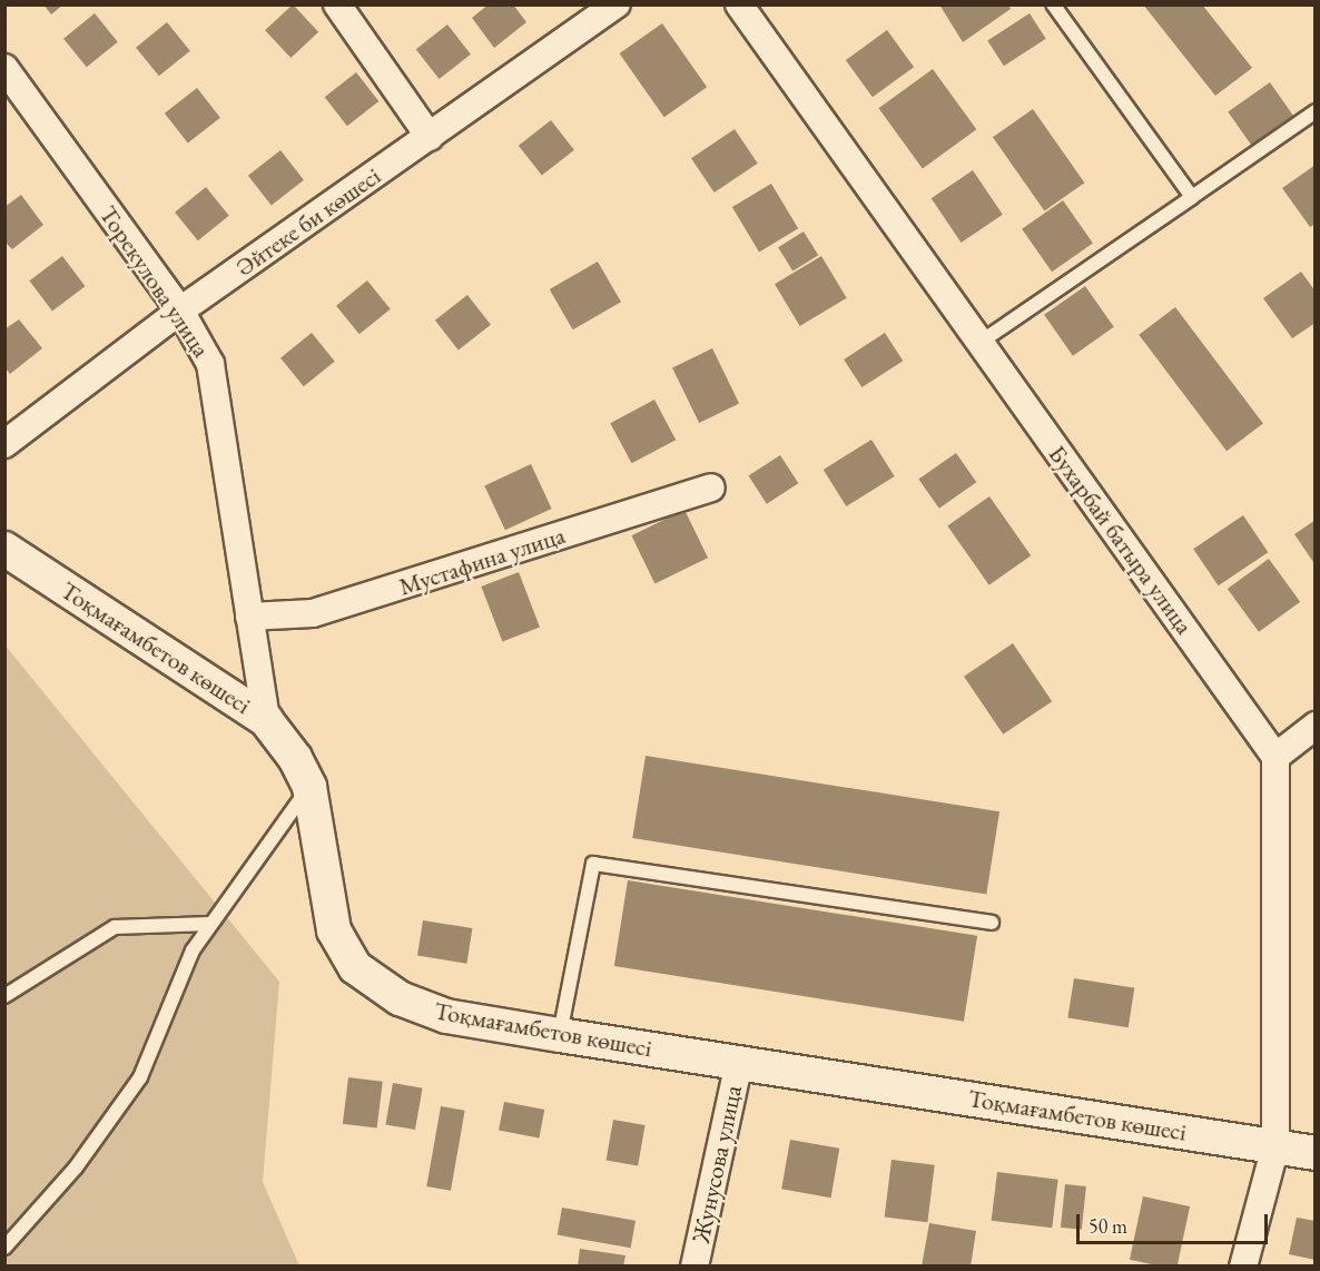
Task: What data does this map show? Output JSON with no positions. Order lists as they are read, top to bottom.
{
  "streets": {
    "street": [
      "Әйтеке би көшесі",
      "Торекулова улица",
      "Бухарбай батыра улица",
      "Мустафина улица",
      "Тоқмағамбетов көшесі",
      "Жунусова улица"
    ]
  },
  "crossings": [
    ["Әйтеке би көшесі", "Торекулова улица"],
    ["Торекулова улица", "Мустафина улица"],
    ["Торекулова улица", "Тоқмағамбетов көшесі"],
    ["Тоқмағамбетов көшесі", "Жунусова улица"]
  ],
  "scale_bar": "50 m"
}
